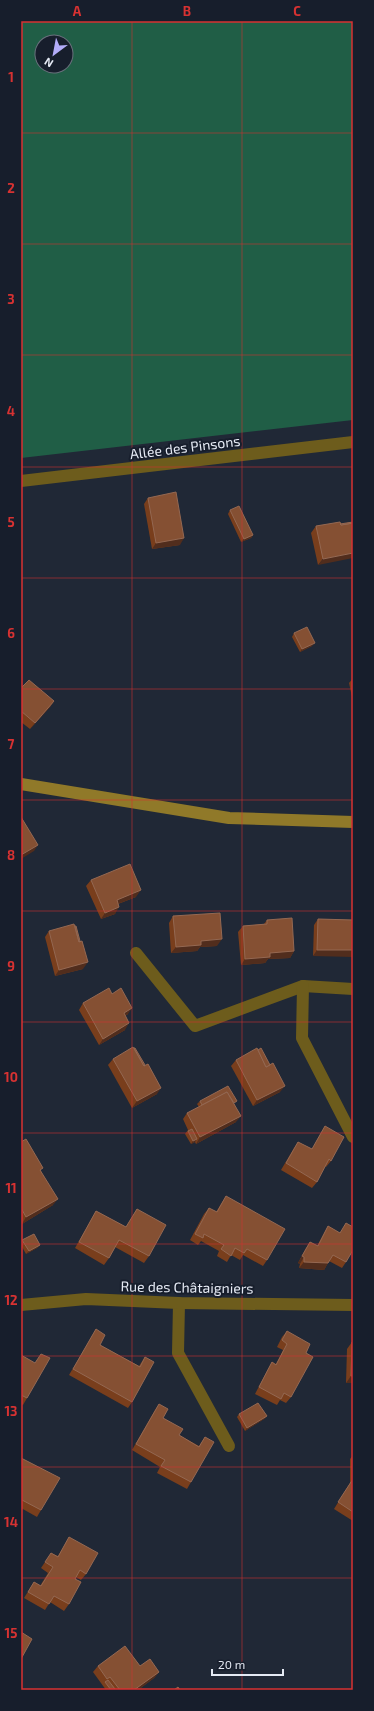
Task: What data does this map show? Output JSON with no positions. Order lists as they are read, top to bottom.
{
  "streets": {
    "street": ["Allée des Pinsons", "Rue des Châtaigniers"]
  },
  "scale_bar": "20 m",
  "north": "bottom left",
  "grid": {
    "columns": ["A", "B", "C"],
    "rows": [
      "1",
      "2",
      "3",
      "4",
      "5",
      "6",
      "7",
      "8",
      "9",
      "10",
      "11",
      "12",
      "13",
      "14",
      "15"
    ]
  }
}
